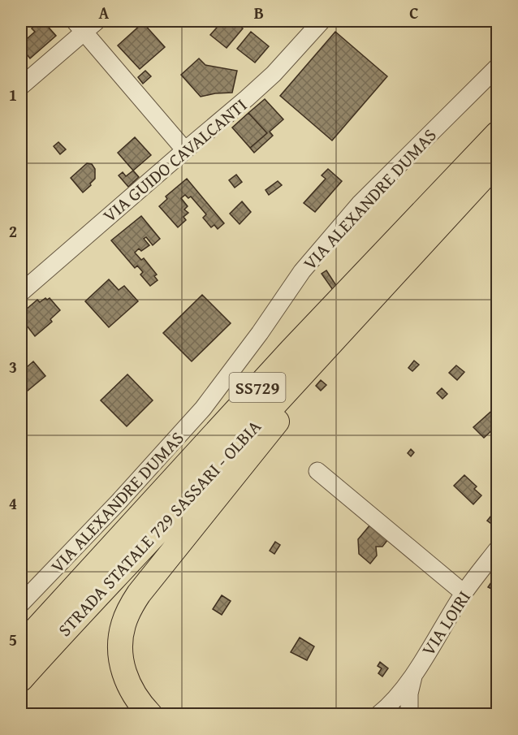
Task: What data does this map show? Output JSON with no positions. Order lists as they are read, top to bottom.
{
  "streets": {
    "highway": ["SS729", "STRADA STATALE 729 SASSARI - OLBIA"],
    "street": ["VIA GUIDO CAVALCANTI", "VIA ALEXANDRE DUMAS", "VIA LOIRI"]
  },
  "grid": {
    "columns": ["A", "B", "C"],
    "rows": [
      "1",
      "2",
      "3",
      "4",
      "5"
    ]
  }
}
